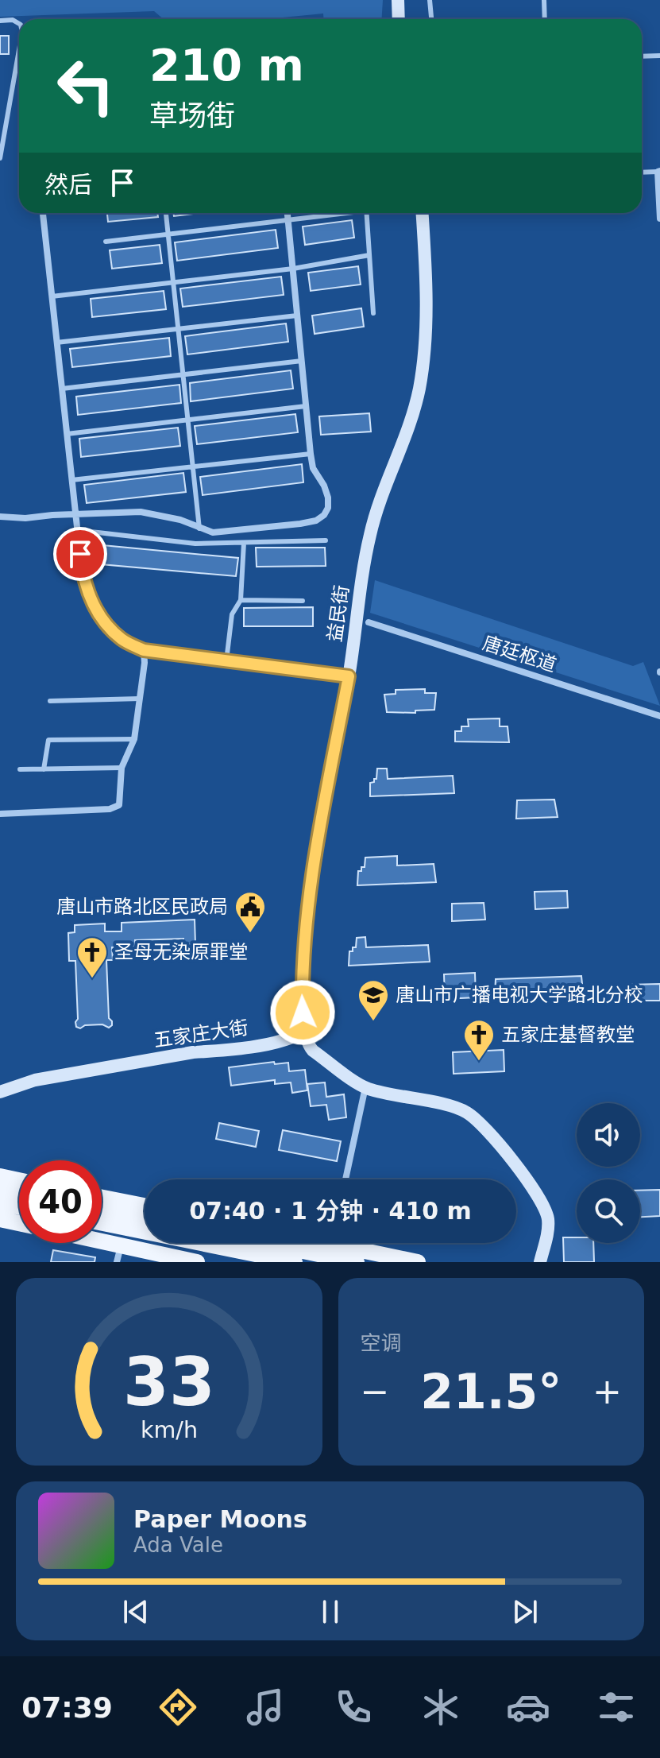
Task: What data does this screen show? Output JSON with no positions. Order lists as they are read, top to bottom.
{
  "streets": {
    "street": ["益民街", "唐廷枢道", "五家庄大街"]
  },
  "crossings": [
    ["益民街", "五家庄大街"]
  ],
  "places": {
    "public building": ["唐山市路北区民政局"],
    "church": ["圣母无染原罪堂", "五家庄基督教堂"],
    "school or university": ["唐山市广播电视大学路北分校"]
  },
  "page": {
    "turn": ["210 m", "草场街"],
    "then": "然后",
    "limit": "40",
    "trip": "07:40 · 1 分钟 · 410 m",
    "tile": "空调",
    "heat": ["−", "21.5°", "+"],
    "song": ["Paper Moons", "Ada Vale"],
    "tabs": "07:39",
    "gauge": ["33", "km/h"]
  }
}
